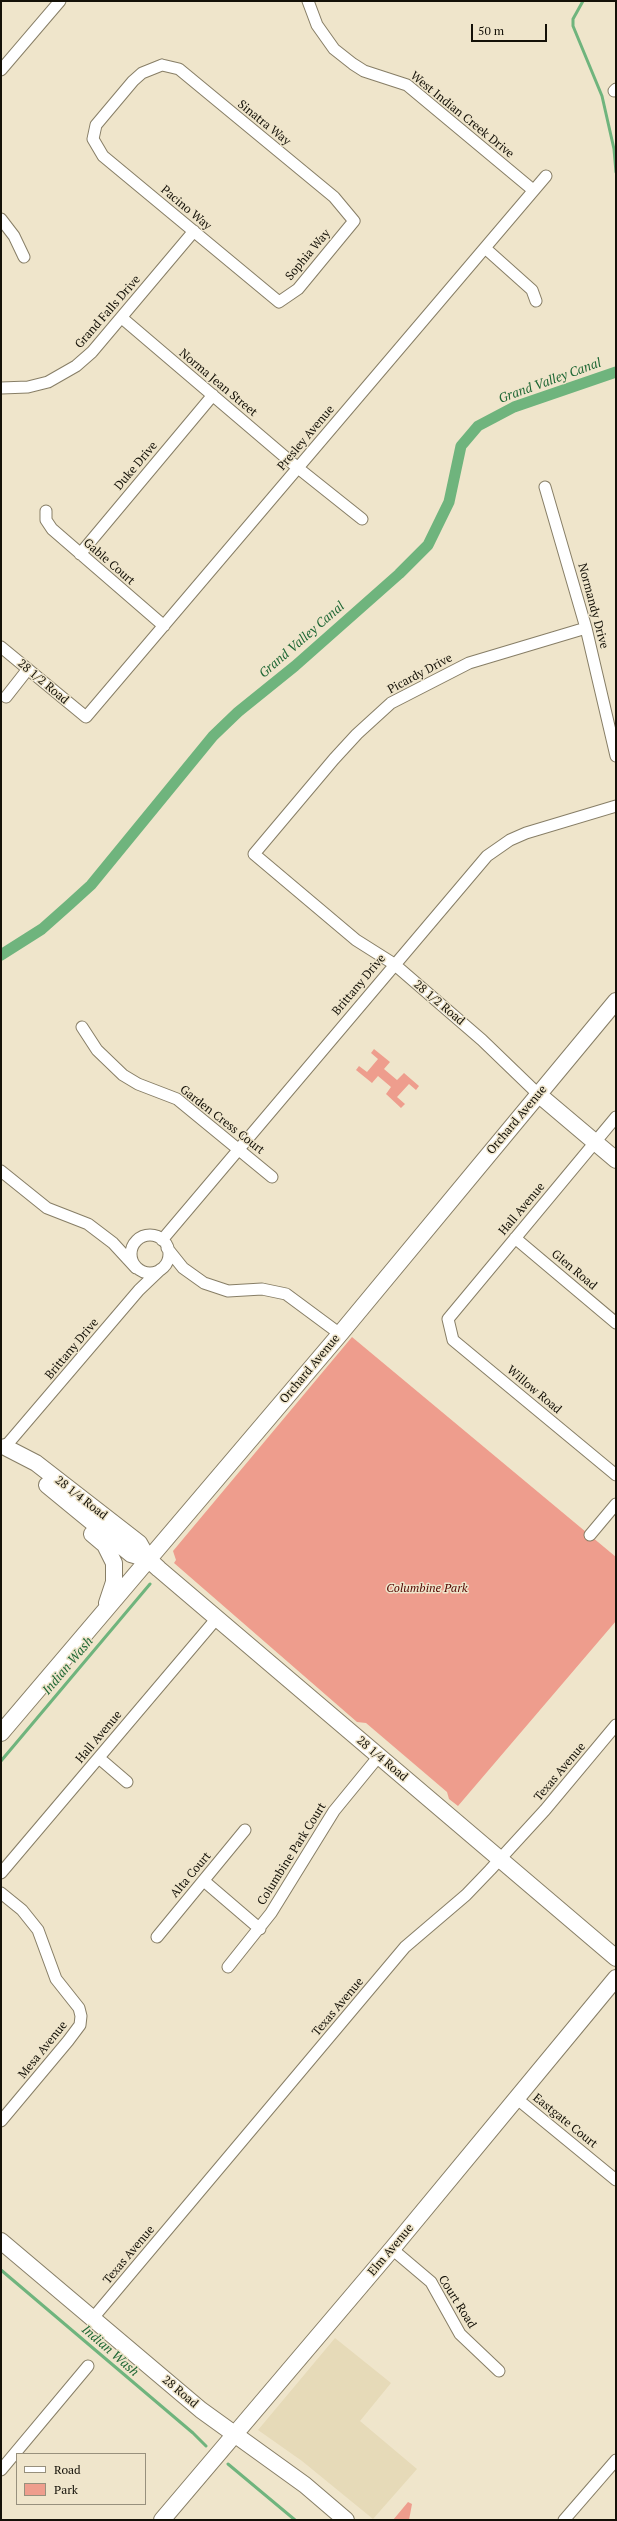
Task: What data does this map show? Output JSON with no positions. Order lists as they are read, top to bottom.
{
  "streets": {
    "main road": [
      "28 1/2 Road",
      "Orchard Avenue",
      "28 1/4 Road",
      "Elm Avenue",
      "28 Road"
    ],
    "street": [
      "West Indian Creek Drive",
      "Sinatra Way",
      "Pacino Way",
      "Sophia Way",
      "Grand Falls Drive",
      "Norma Jean Street",
      "Presley Avenue",
      "Duke Drive",
      "Gable Court",
      "Normandy Drive",
      "Picardy Drive",
      "Brittany Drive",
      "Garden Cress Court",
      "Hall Avenue",
      "Glen Road",
      "Willow Road",
      "Texas Avenue",
      "Columbine Park Court",
      "Alta Court",
      "Mesa Avenue",
      "Eastgate Court",
      "Court Road"
    ]
  },
  "crossings": [
    ["West Indian Creek Drive", "Presley Avenue"],
    ["Sinatra Way", "Pacino Way"],
    ["Sinatra Way", "Sophia Way"],
    ["Pacino Way", "Sophia Way"],
    ["Pacino Way", "Grand Falls Drive"],
    ["Grand Falls Drive", "Norma Jean Street"],
    ["Norma Jean Street", "Presley Avenue"],
    ["Norma Jean Street", "Duke Drive"],
    ["Presley Avenue", "Gable Court"],
    ["Presley Avenue", "28 1/2 Road"],
    ["Duke Drive", "Gable Court"],
    ["Normandy Drive", "Picardy Drive"],
    ["Picardy Drive", "28 1/2 Road"],
    ["28 1/2 Road", "Brittany Drive"],
    ["28 1/2 Road", "Orchard Avenue"],
    ["28 1/2 Road", "Hall Avenue"],
    ["Brittany Drive", "Garden Cress Court"],
    ["Brittany Drive", "28 1/4 Road"],
    ["Orchard Avenue", "28 1/4 Road"],
    ["Hall Avenue", "Glen Road"],
    ["Hall Avenue", "Willow Road"],
    ["Hall Avenue", "28 1/4 Road"],
    ["28 1/4 Road", "Texas Avenue"],
    ["28 1/4 Road", "Columbine Park Court"],
    ["Texas Avenue", "28 Road"],
    ["Eastgate Court", "Elm Avenue"],
    ["Elm Avenue", "Court Road"],
    ["Elm Avenue", "28 Road"]
  ],
  "water": ["Grand Valley Canal", "Indian Wash"],
  "parks": ["Columbine Park"],
  "legend": ["Road", "Park"],
  "scale_bar": "50 m"
}
